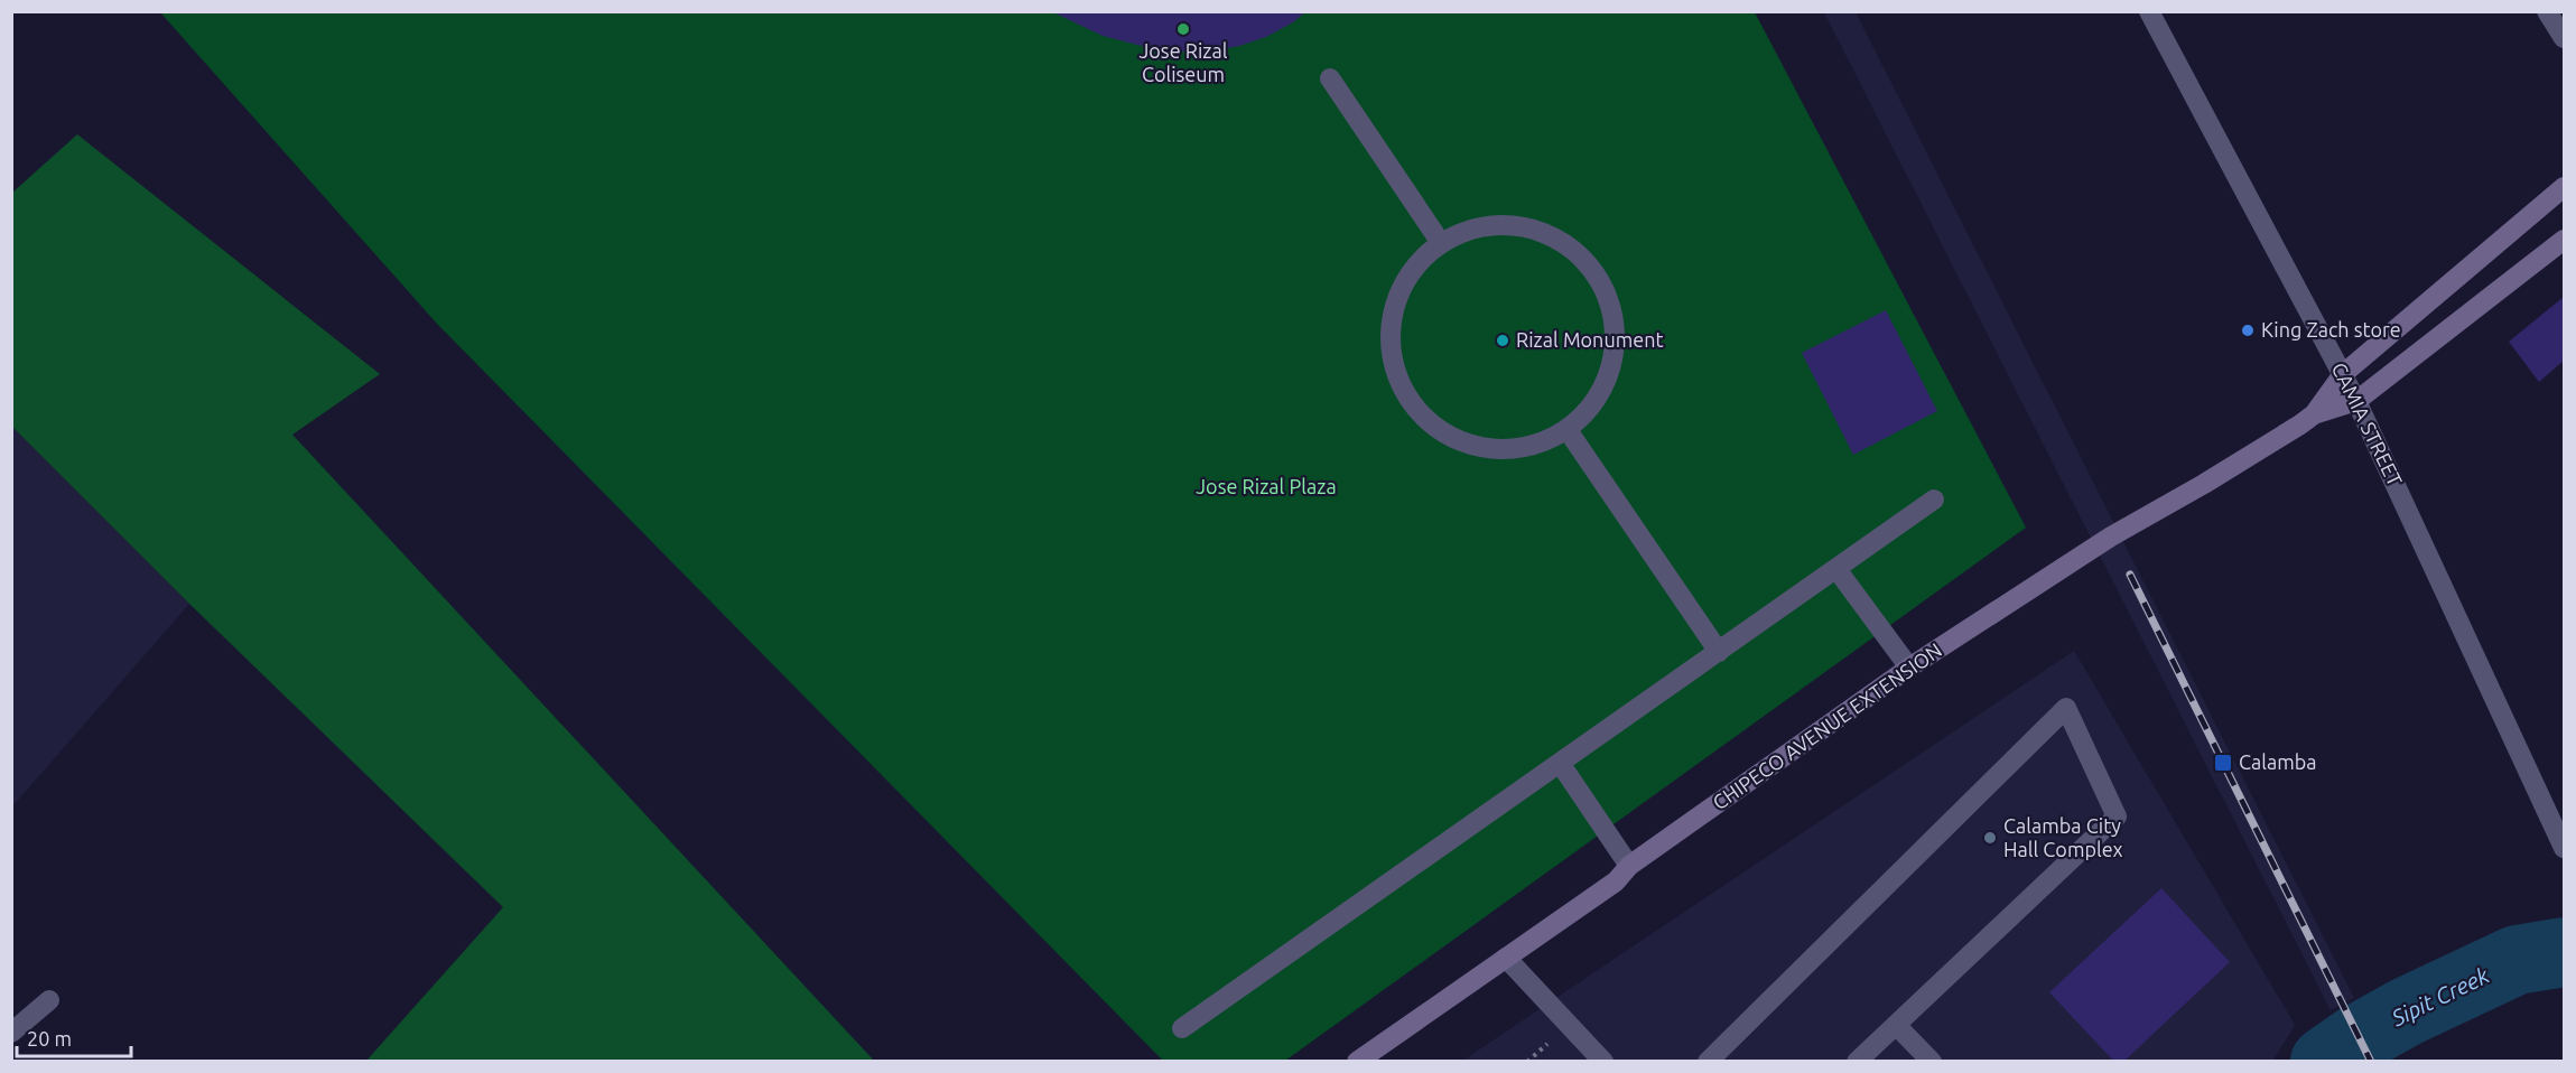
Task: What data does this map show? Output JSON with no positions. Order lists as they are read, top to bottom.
{
  "streets": {
    "main road": ["CHIPECO AVENUE EXTENSION"],
    "street": ["CAMIA STREET"]
  },
  "crossings": [
    ["CAMIA STREET", "CHIPECO AVENUE EXTENSION"]
  ],
  "water": ["Sipit Creek"],
  "parks": ["Jose Rizal Plaza"],
  "places": {
    "other": [
      "Jose Rizal Coliseum",
      "King Zach store",
      "Rizal Monument",
      "Calamba City Hall Complex"
    ],
    "transit": ["Calamba"]
  },
  "scale_bar": "20 m"
}
